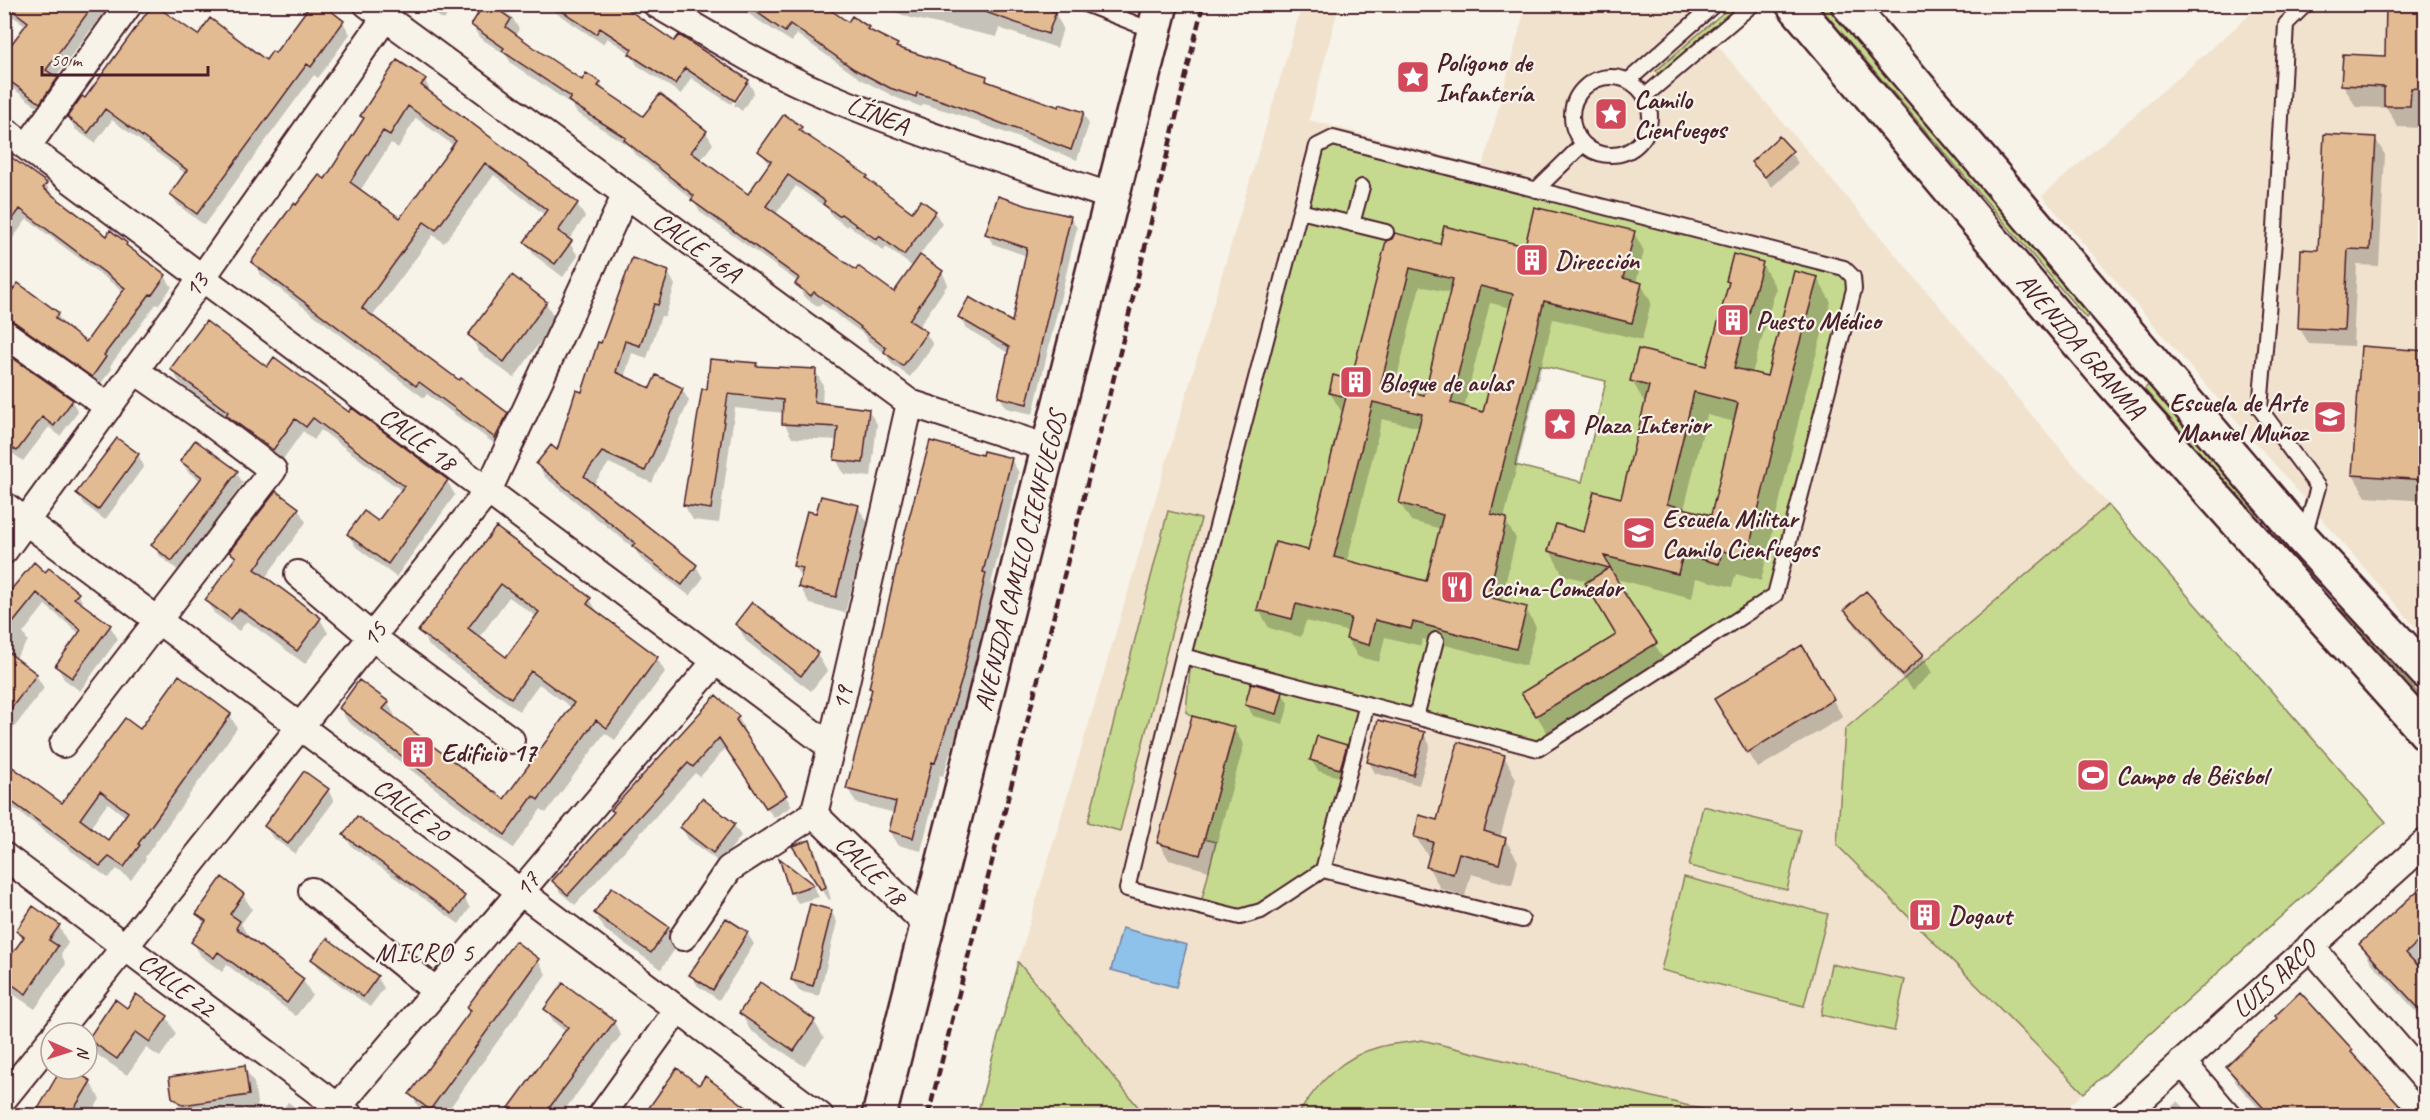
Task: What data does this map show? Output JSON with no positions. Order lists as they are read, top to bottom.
{
  "streets": {
    "main road": ["AVENIDA GRANMA", "AVENIDA CAMILO CIENFUEGOS"],
    "street": [
      "LÍNEA",
      "CALLE 16A",
      "13",
      "CALLE 18",
      "15",
      "19",
      "CALLE 20",
      "17",
      "LUIS ARCO",
      "CALLE 22"
    ]
  },
  "crossings": [
    ["LÍNEA", "AVENIDA CAMILO CIENFUEGOS"],
    ["CALLE 16A", "13"],
    ["CALLE 16A", "AVENIDA CAMILO CIENFUEGOS"],
    ["CALLE 16A", "15"],
    ["CALLE 16A", "19"],
    ["13", "CALLE 18"],
    ["13", "CALLE 20"],
    ["CALLE 18", "AVENIDA CAMILO CIENFUEGOS"],
    ["CALLE 18", "15"],
    ["CALLE 18", "19"],
    ["CALLE 18", "17"],
    ["15", "CALLE 20"],
    ["15", "CALLE 22"],
    ["CALLE 20", "17"],
    ["17", "CALLE 22"]
  ],
  "districts": ["MICRO 5"],
  "places": {
    "place": ["Polígono de Infantería", "Camilo Cienfuegos", "Plaza Interior"],
    "building": [
      "Dirección",
      "Puesto Médico",
      "Bloque de aulas",
      "Edificio 17",
      "Dogaut"
    ],
    "school or university": ["Escuela de Arte Manuel Muñoz", "Escuela Militar Camilo Cienfuegos"],
    "restaurant": ["Cocina-Comedor"],
    "sports": ["Campo de Béisbol"]
  },
  "scale_bar": "50 m",
  "north": "right"
}
